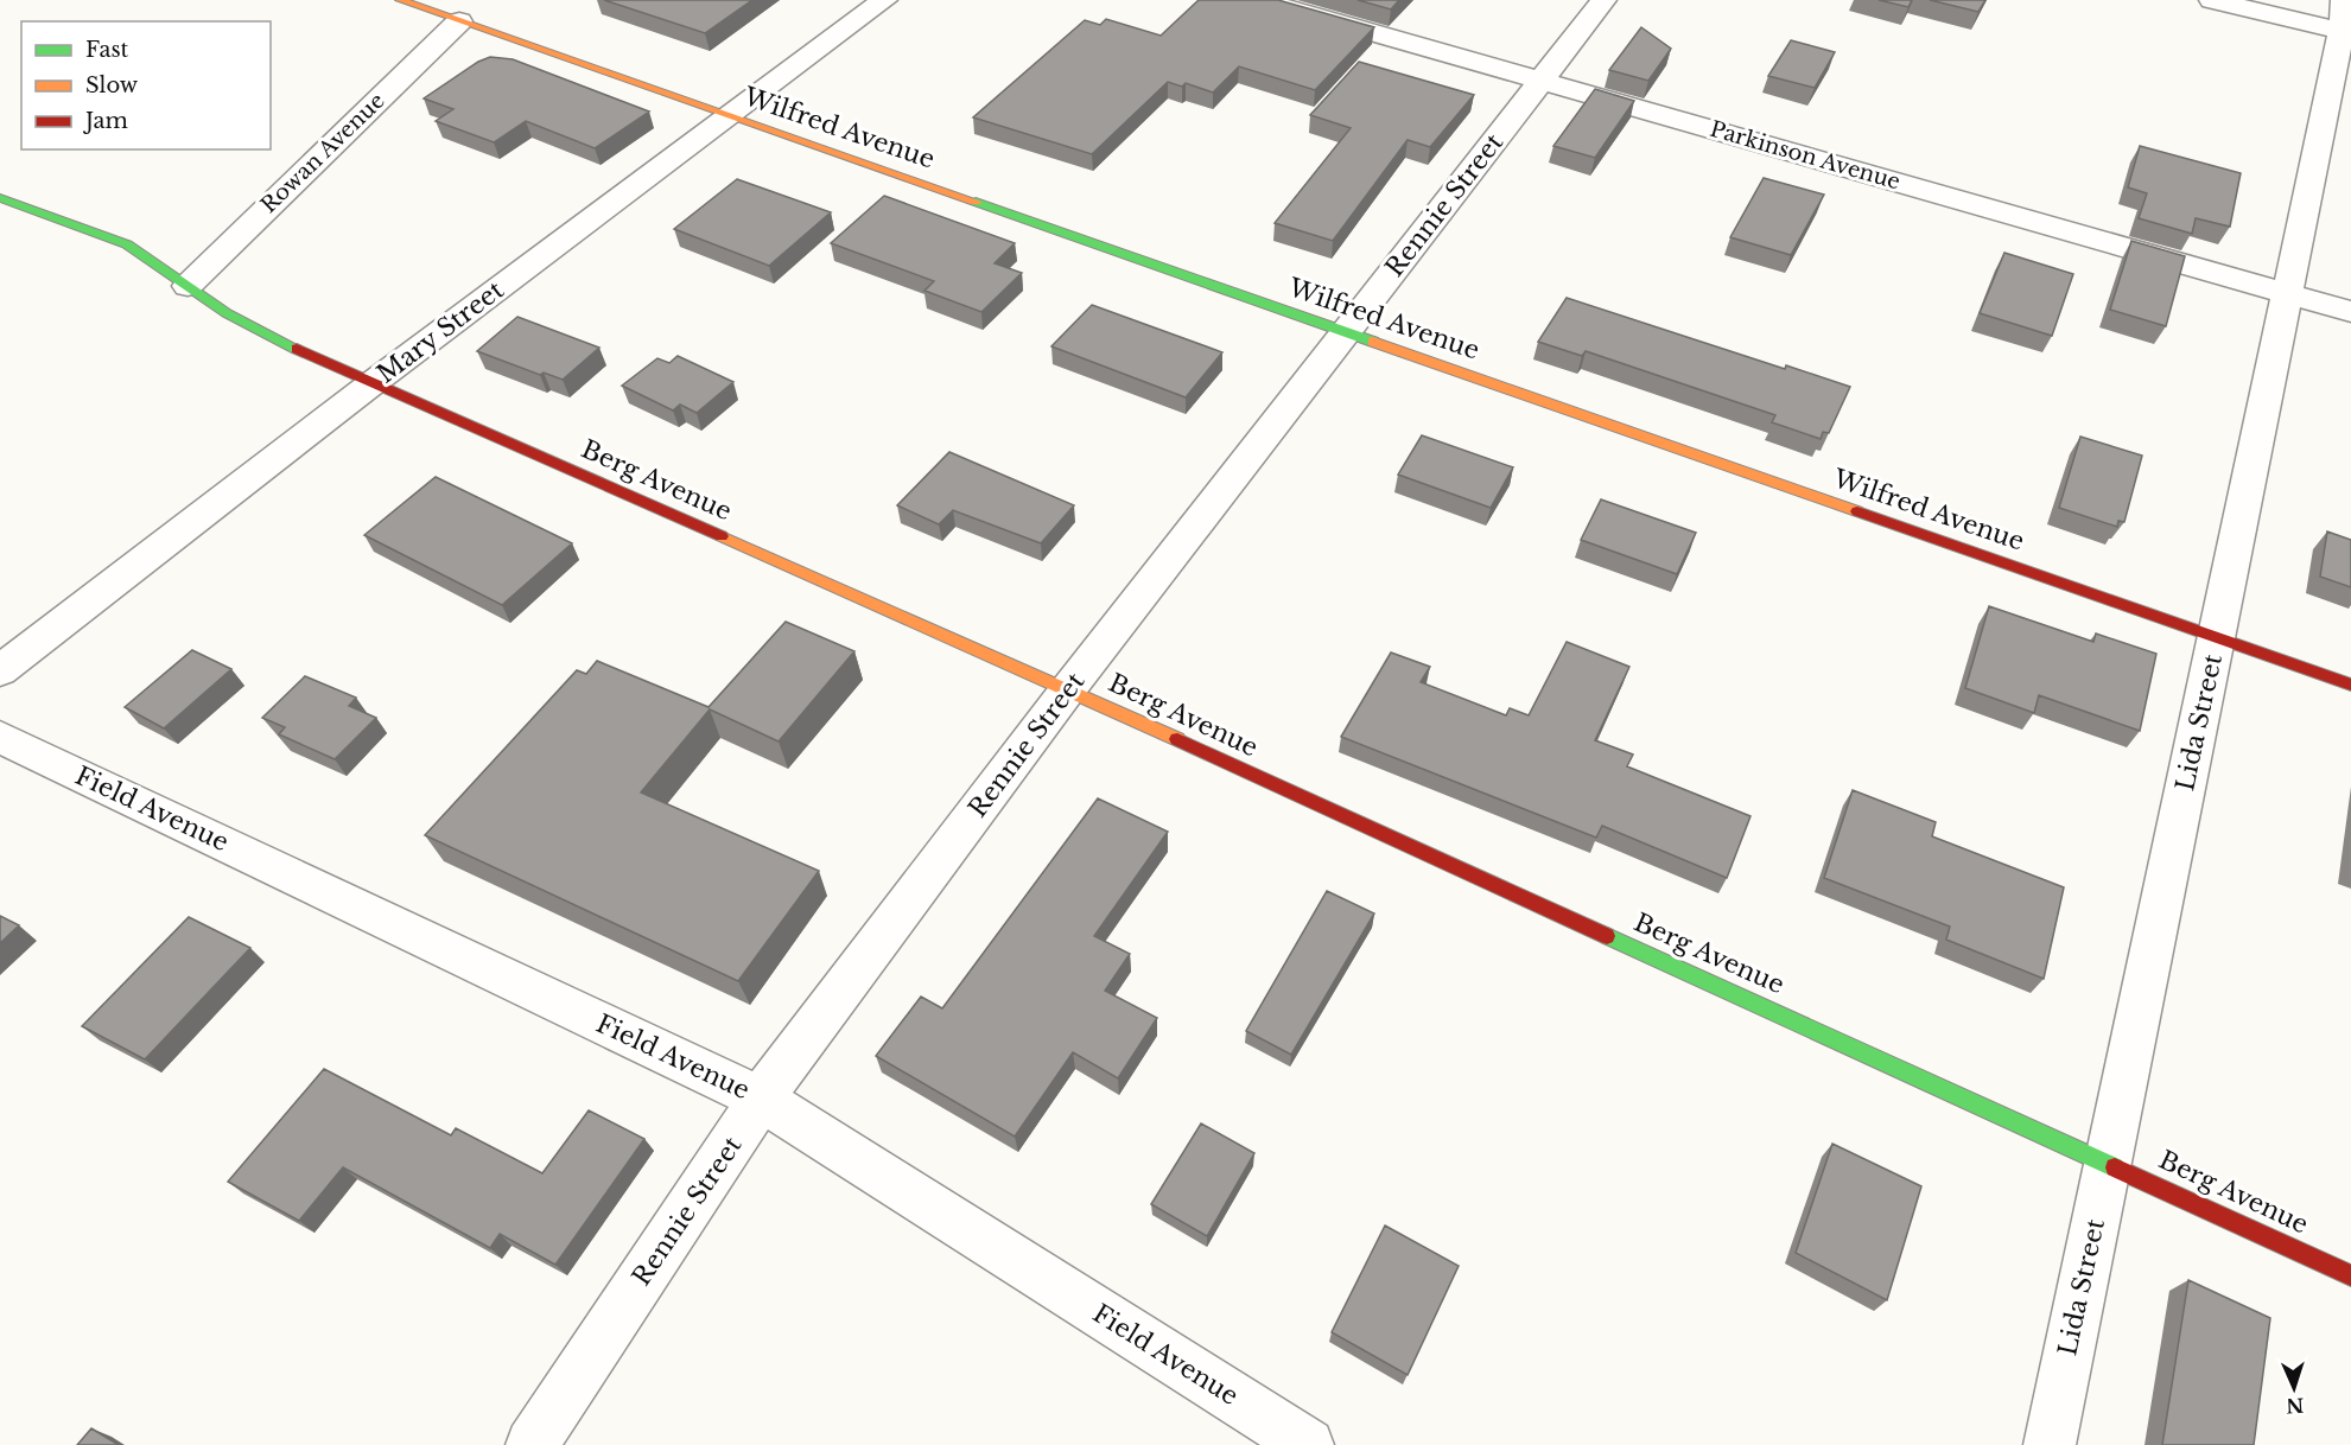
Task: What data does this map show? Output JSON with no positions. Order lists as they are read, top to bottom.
{
  "streets": {
    "street": [
      "Wilfred Avenue",
      "Rowan Avenue",
      "Parkinson Avenue",
      "Rennie Street",
      "Mary Street",
      "Berg Avenue",
      "Lida Street",
      "Field Avenue"
    ]
  },
  "crossings": [
    ["Wilfred Avenue", "Rowan Avenue"],
    ["Wilfred Avenue", "Rennie Street"],
    ["Wilfred Avenue", "Mary Street"],
    ["Wilfred Avenue", "Lida Street"],
    ["Rowan Avenue", "Berg Avenue"],
    ["Parkinson Avenue", "Rennie Street"],
    ["Parkinson Avenue", "Lida Street"],
    ["Rennie Street", "Berg Avenue"],
    ["Rennie Street", "Field Avenue"],
    ["Mary Street", "Berg Avenue"],
    ["Berg Avenue", "Lida Street"]
  ],
  "legend": ["Fast", "Slow", "Jam"],
  "north": "bottom"
}
